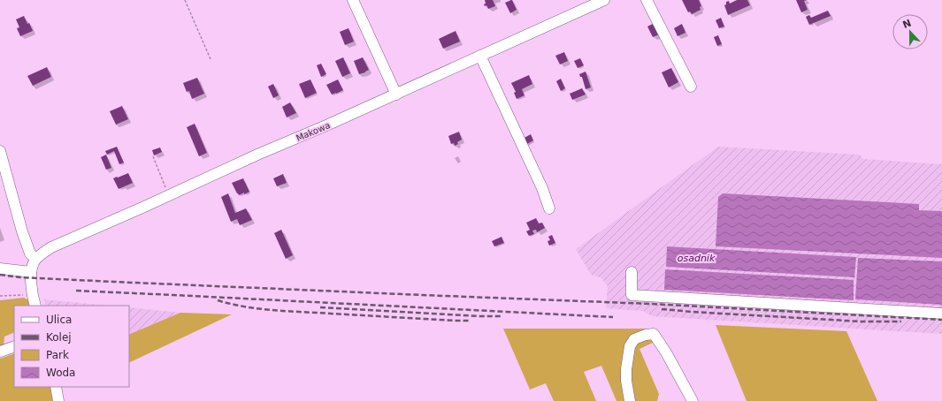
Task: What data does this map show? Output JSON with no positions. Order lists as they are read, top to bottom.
{
  "streets": {
    "street": ["Makowa"]
  },
  "water": ["osadnik"],
  "legend": [
    "Ulica",
    "Kolej",
    "Park",
    "Woda"
  ],
  "north": "top"
}
